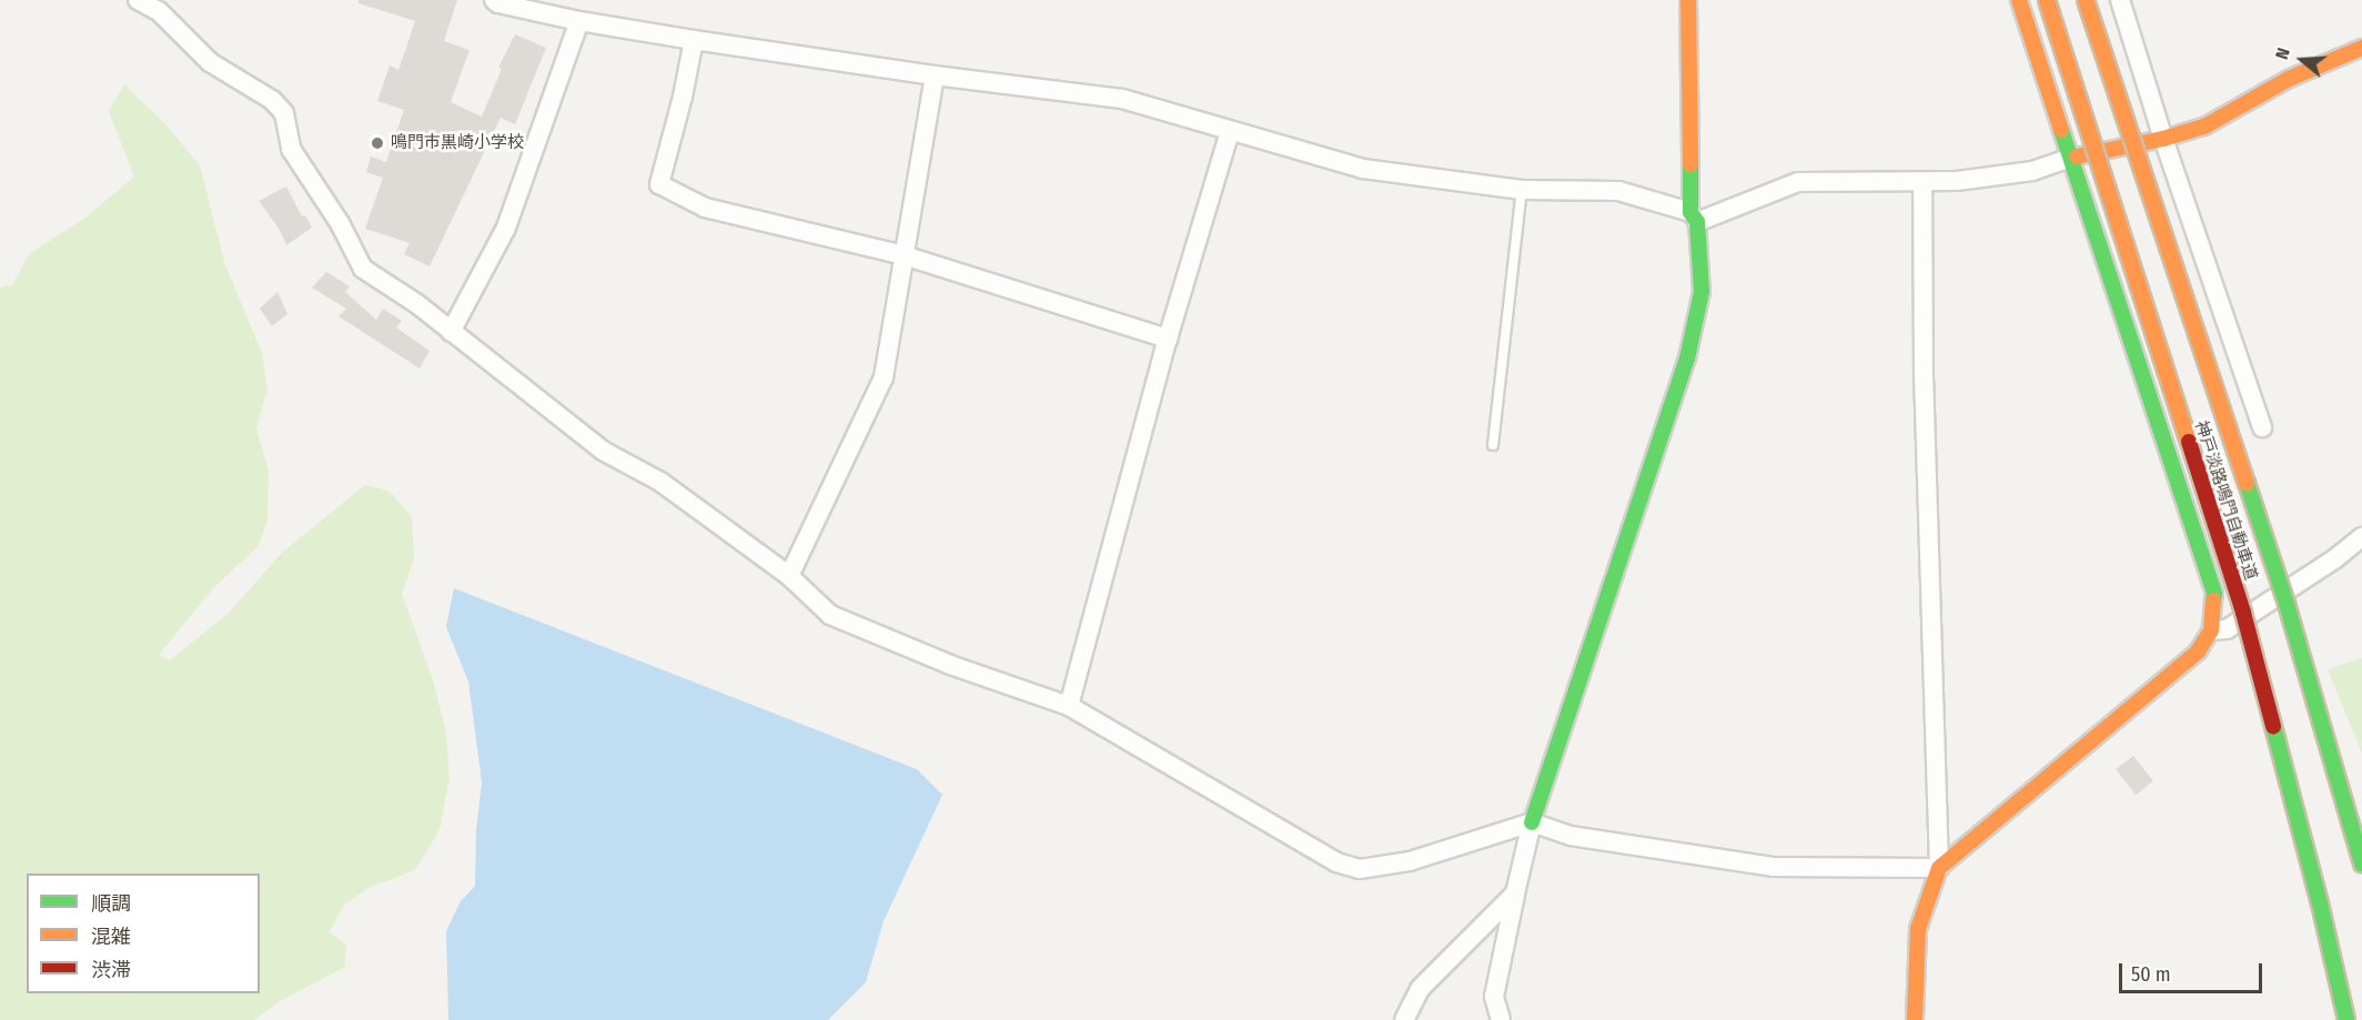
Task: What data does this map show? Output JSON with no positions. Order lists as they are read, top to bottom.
{
  "streets": {
    "main road": ["神戸淡路鳴門自動車道"]
  },
  "places": ["鳴門市黒崎小学校"],
  "legend": ["順調", "混雑", "渋滞"],
  "scale_bar": "50 m",
  "north": "left"
}
